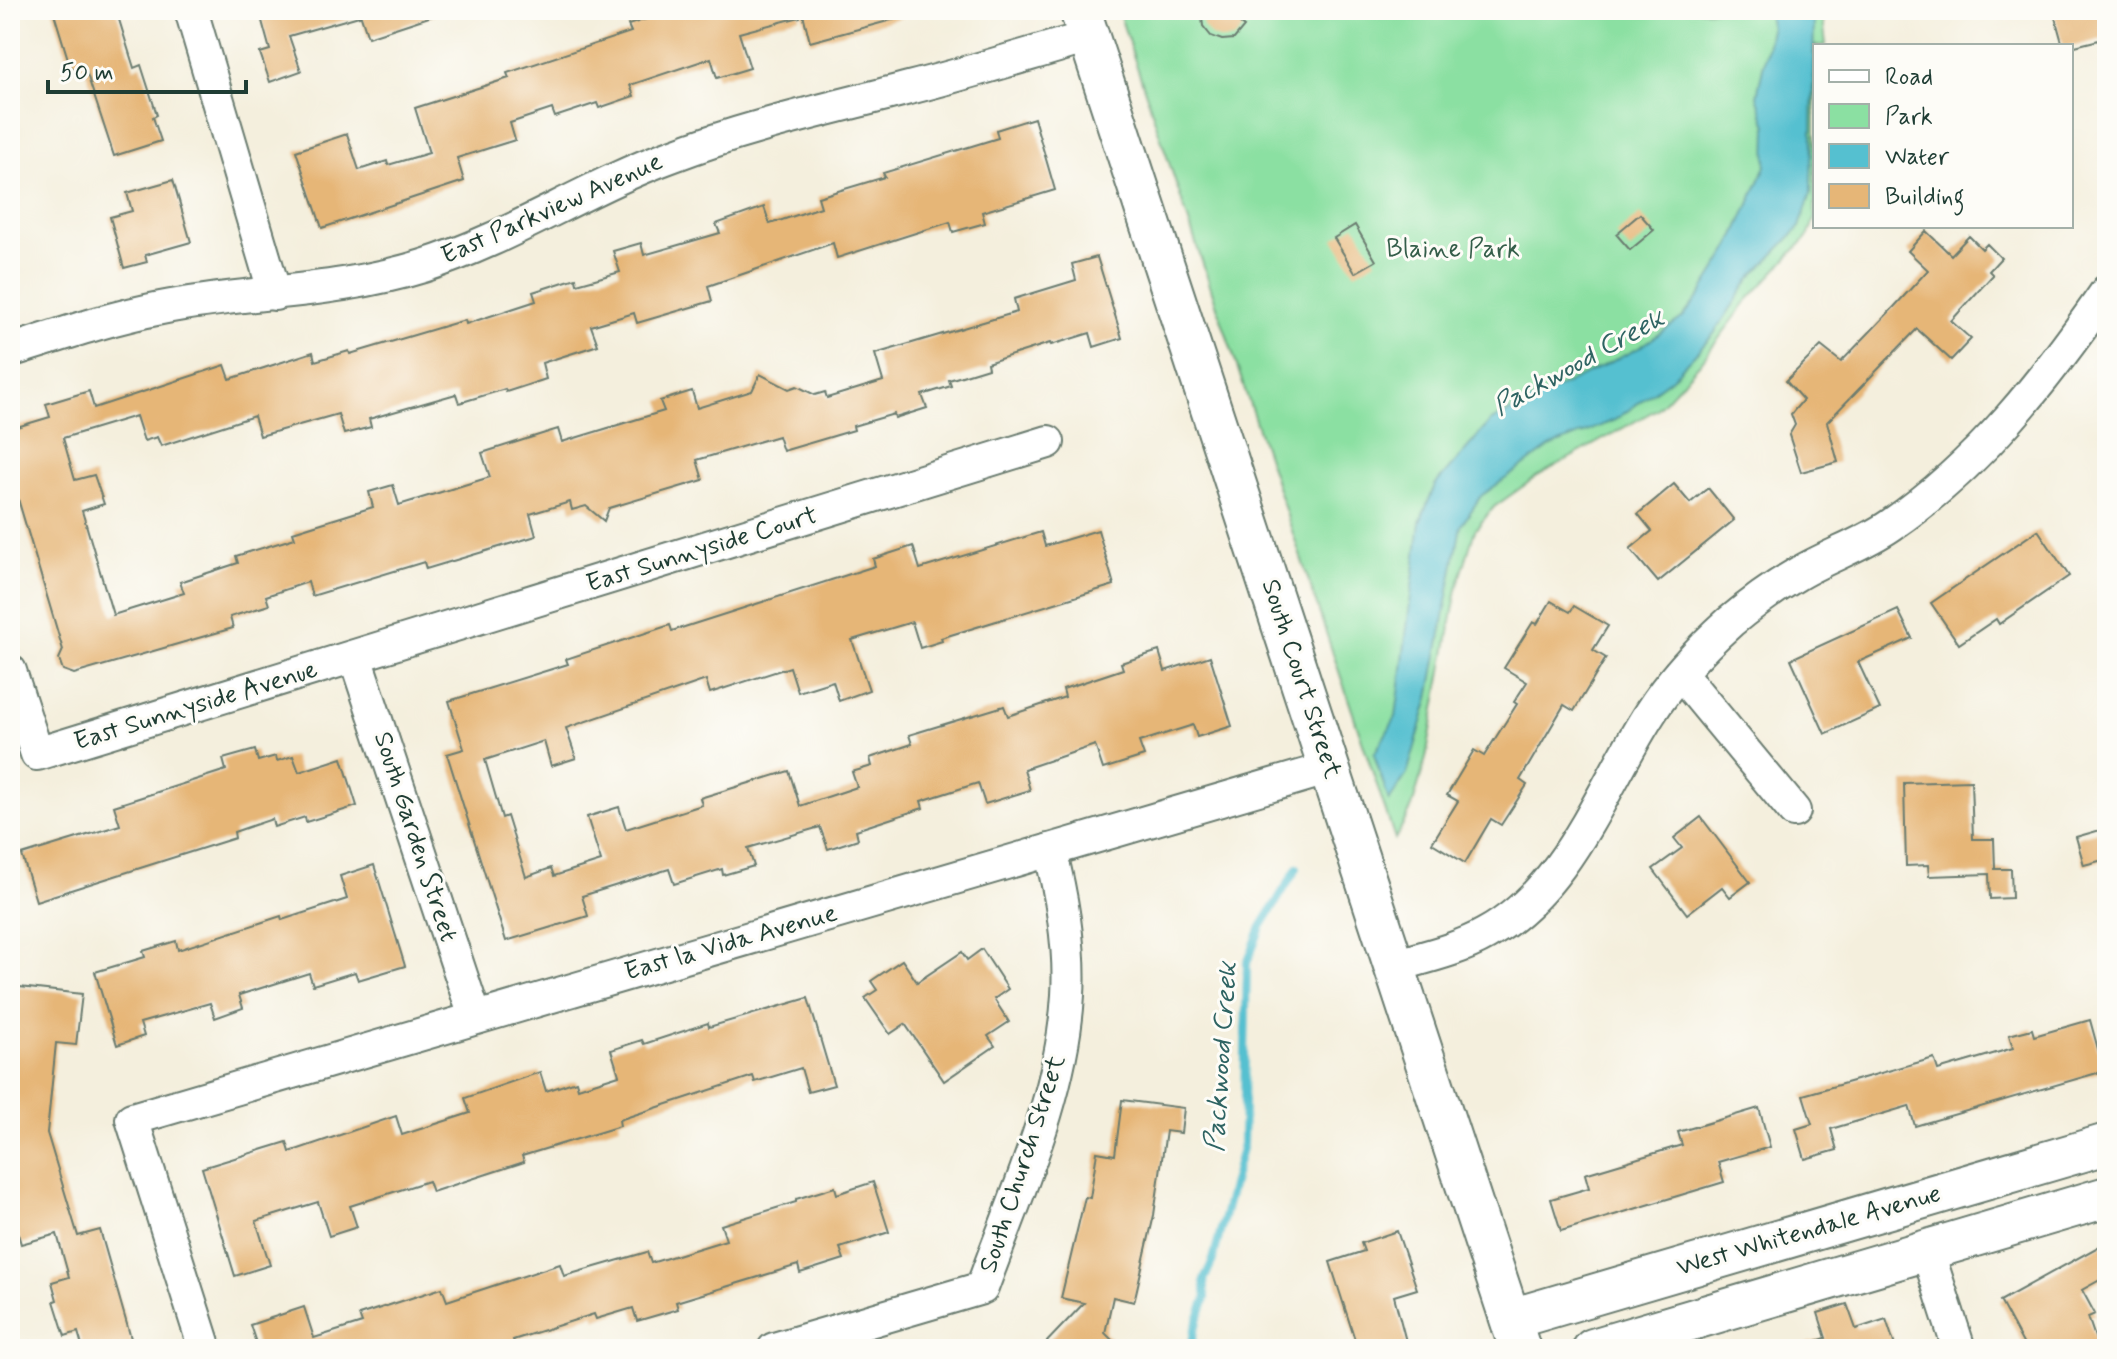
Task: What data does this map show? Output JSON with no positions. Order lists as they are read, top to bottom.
{
  "streets": {
    "street": [
      "East Parkview Avenue",
      "East Sunnyside Court",
      "South Court Street",
      "East Sunnyside Avenue",
      "South Garden Street",
      "East la Vida Avenue",
      "South Church Street",
      "West Whitendale Avenue"
    ]
  },
  "crossings": [
    ["East Parkview Avenue", "South Court Street"],
    ["East Sunnyside Court", "East Sunnyside Avenue"],
    ["East Sunnyside Court", "South Garden Street"],
    ["South Court Street", "East la Vida Avenue"],
    ["South Court Street", "West Whitendale Avenue"],
    ["East Sunnyside Avenue", "South Garden Street"],
    ["South Garden Street", "East la Vida Avenue"],
    ["East la Vida Avenue", "South Church Street"]
  ],
  "water": ["Packwood Creek"],
  "parks": ["Blaine Park"],
  "legend": [
    "Road",
    "Park",
    "Water",
    "Building"
  ],
  "scale_bar": "50 m"
}
